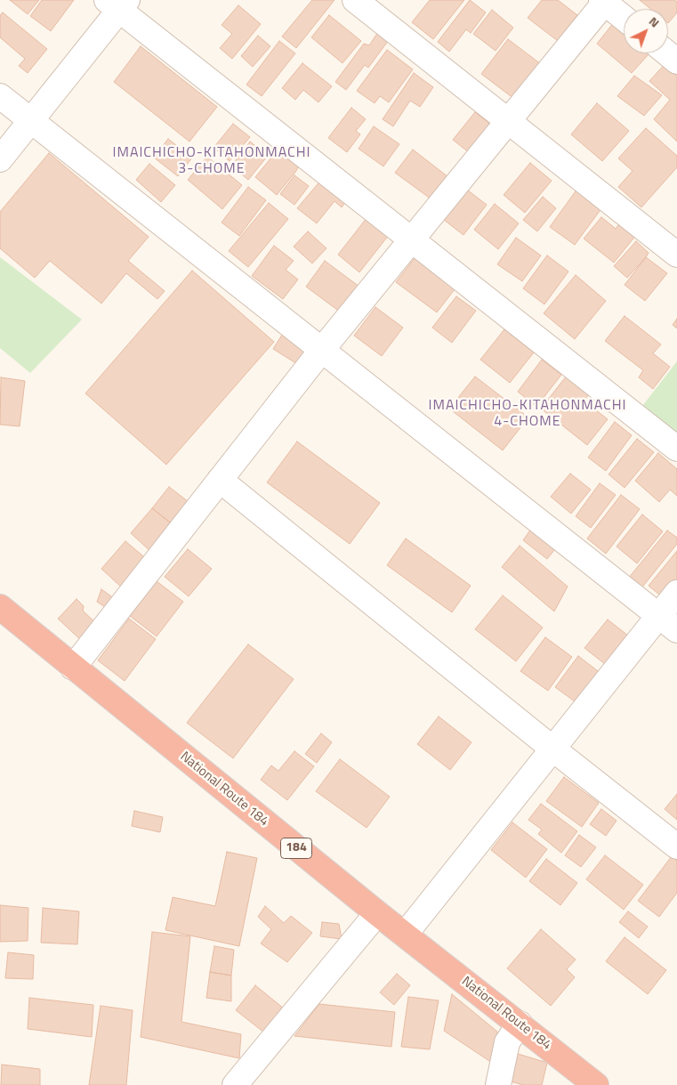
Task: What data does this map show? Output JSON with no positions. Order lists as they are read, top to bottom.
{
  "streets": {
    "highway": ["National Route 184", "184"]
  },
  "districts": ["IMAICHICHO-KITAHONMACHI 3-CHOME", "IMAICHICHO-KITAHONMACHI 4-CHOME"],
  "north": "top right"
}
